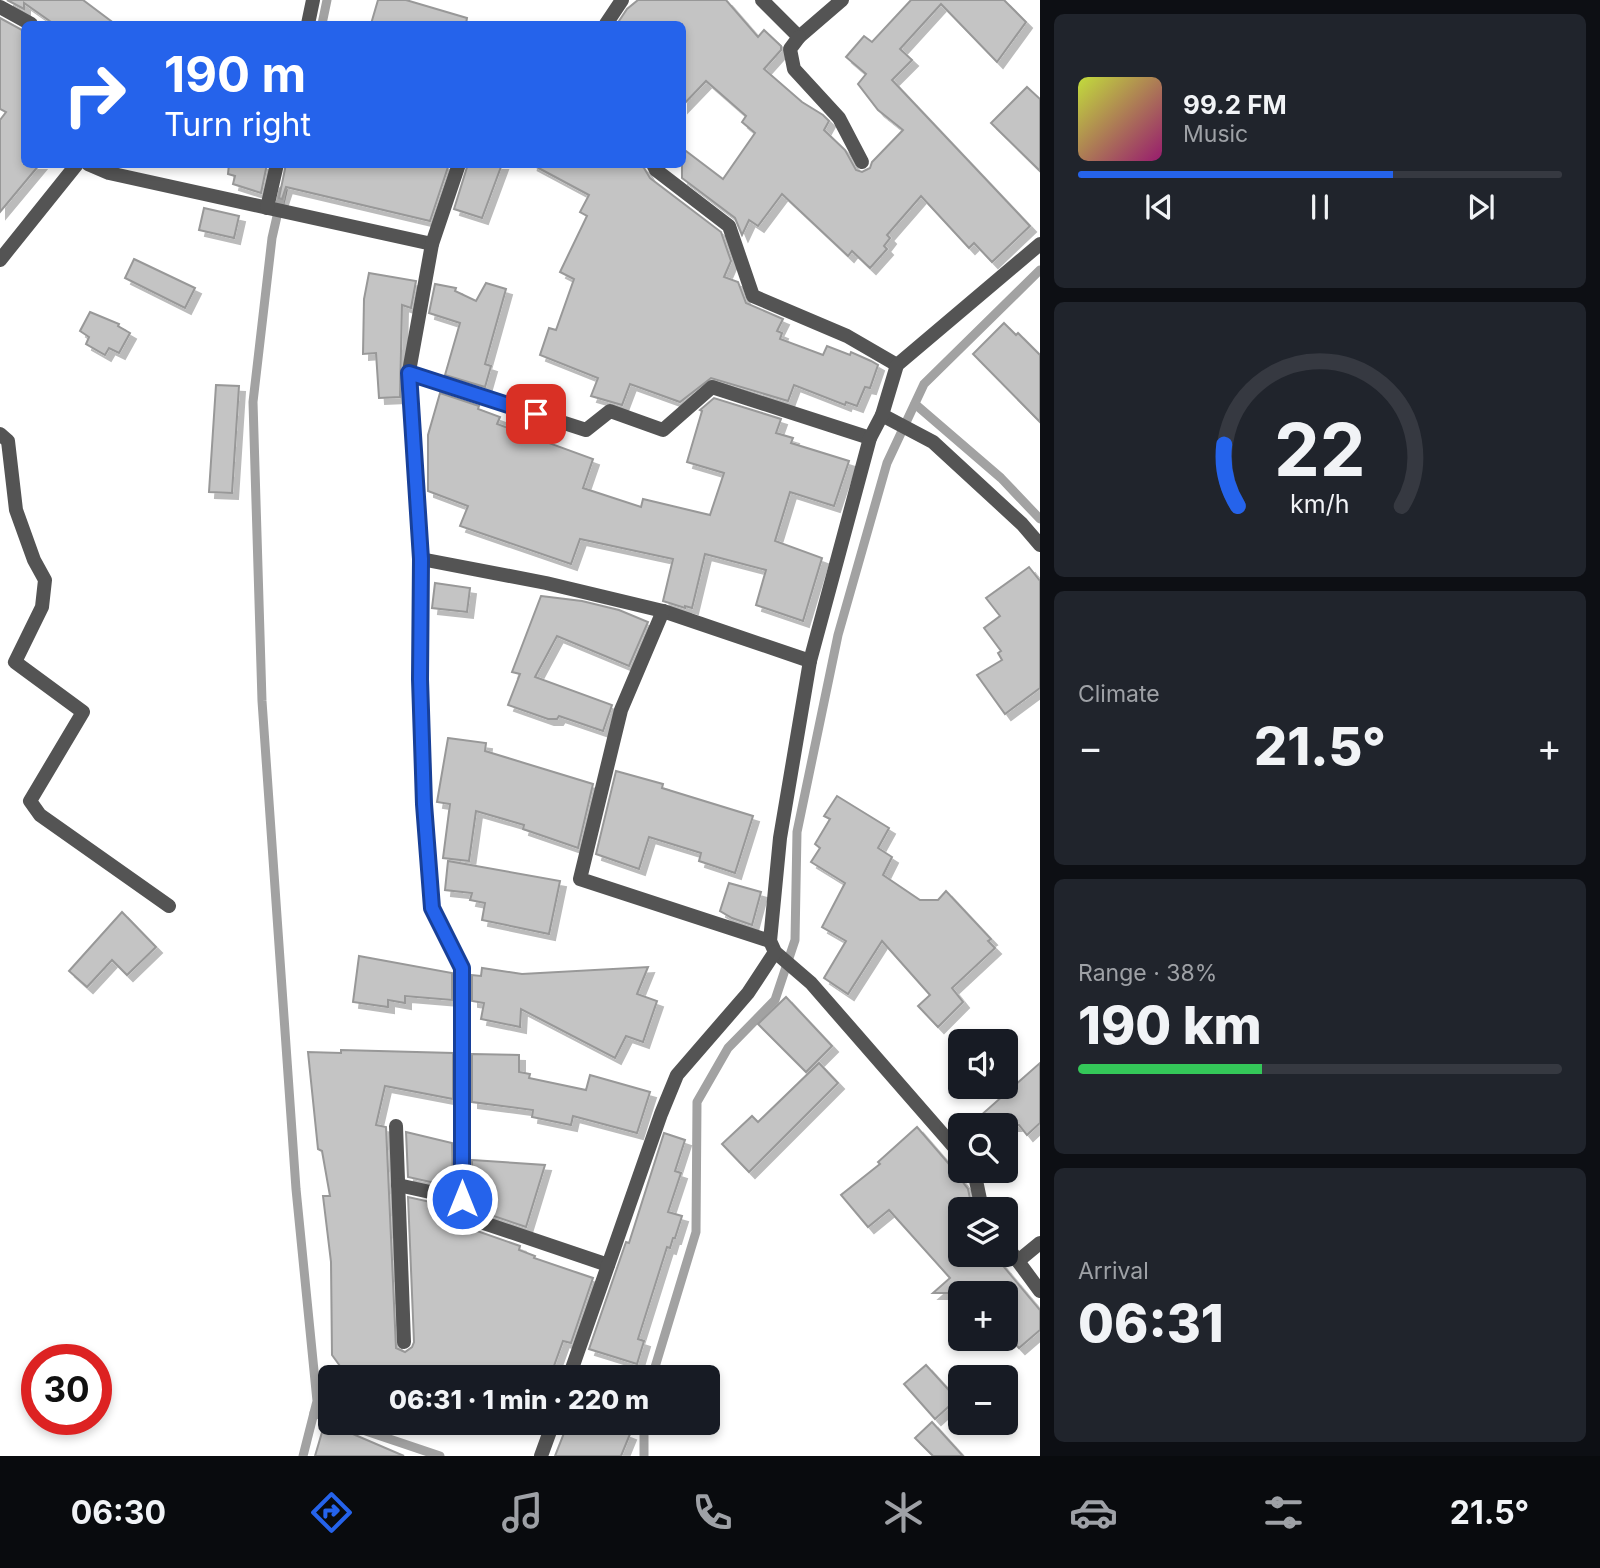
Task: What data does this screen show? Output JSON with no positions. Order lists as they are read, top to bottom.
{
  "page": {
    "turn": ["190 m", "Turn right"],
    "song": ["99.2 FM", "Music"],
    "tile": [
      "Climate",
      ["Range · 38%", "190 km"],
      ["Arrival", "06:31"]
    ],
    "heat": ["−", "21.5°", "+"],
    "map_buttons": ["+", "−"],
    "limit": "30",
    "trip": "06:31 · 1 min · 220 m",
    "tabs": ["06:30", "21.5°"],
    "gauge": ["22", "km/h"]
  }
}
